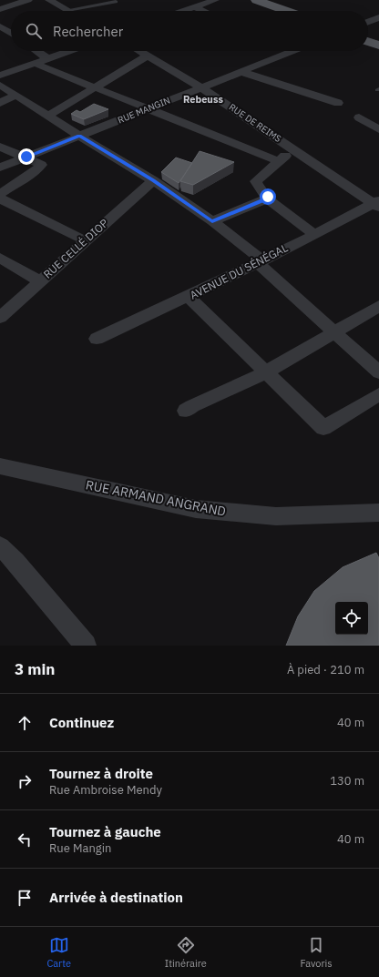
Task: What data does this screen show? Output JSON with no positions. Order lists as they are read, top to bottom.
{
  "streets": {
    "street": [
      "RUE MANGIN",
      "RUE DE REIMS",
      "RUE CELLÉ DIOP",
      "AVENUE DU SÉNÉGAL",
      "RUE ARMAND ANGRAND"
    ]
  },
  "crossings": [
    ["RUE MANGIN", "RUE DE REIMS"],
    ["RUE DE REIMS", "AVENUE DU SÉNÉGAL"]
  ],
  "districts": ["Rebeuss"],
  "page": {
    "search": "Rechercher",
    "heading": ["3 min", "À pied · 210 m"],
    "list": [
      ["Continuez", "40 m"],
      ["Tournez à droite", "Rue Ambroise Mendy", "130 m"],
      ["Tournez à gauche", "Rue Mangin", "40 m"],
      "Arrivée à destination"
    ],
    "nav": ["Carte", "Itinéraire", "Favoris"]
  }
}
